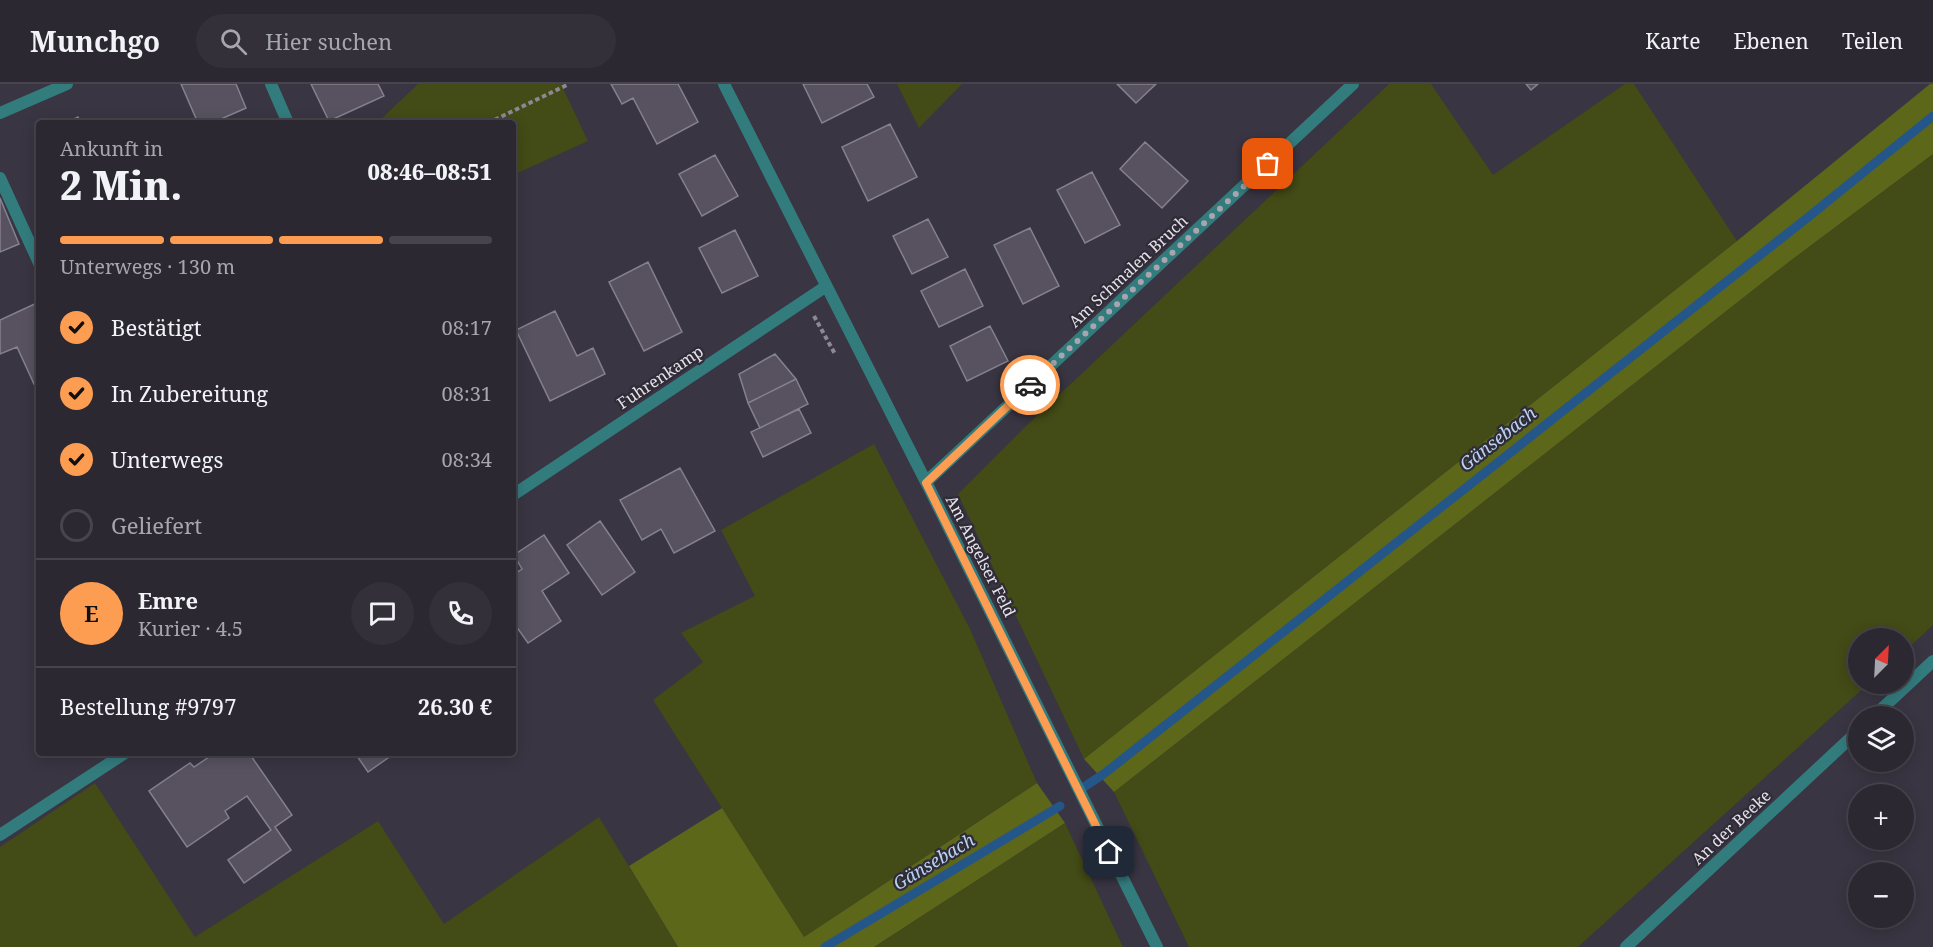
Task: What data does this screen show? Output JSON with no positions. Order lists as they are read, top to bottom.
{
  "streets": {
    "street": [
      "Am Schmalen Bruch",
      "Fuhrenkamp",
      "Am Angelser Feld",
      "An der Beeke"
    ]
  },
  "crossings": [
    ["Am Schmalen Bruch", "Am Angelser Feld"],
    ["Fuhrenkamp", "Am Angelser Feld"]
  ],
  "water": ["Gänsebach"],
  "north": "top right",
  "page": {
    "header": "Munchgo",
    "search": "Hier suchen",
    "nav": ["Karte", "Ebenen", "Teilen"],
    "heading": ["2 Min.", "Ankunft in", "08:46–08:51"],
    "panel": [
      "Emre",
      "Kurier · 4.5",
      "Bestellung #9797",
      "26.30 €"
    ],
    "bar": "Unterwegs · 130 m",
    "list": [
      ["Bestätigt", "08:17"],
      ["In Zubereitung", "08:31"],
      ["Unterwegs", "08:34"],
      "Geliefert"
    ],
    "round": "E",
    "map_buttons": ["+", "−"]
  }
}
